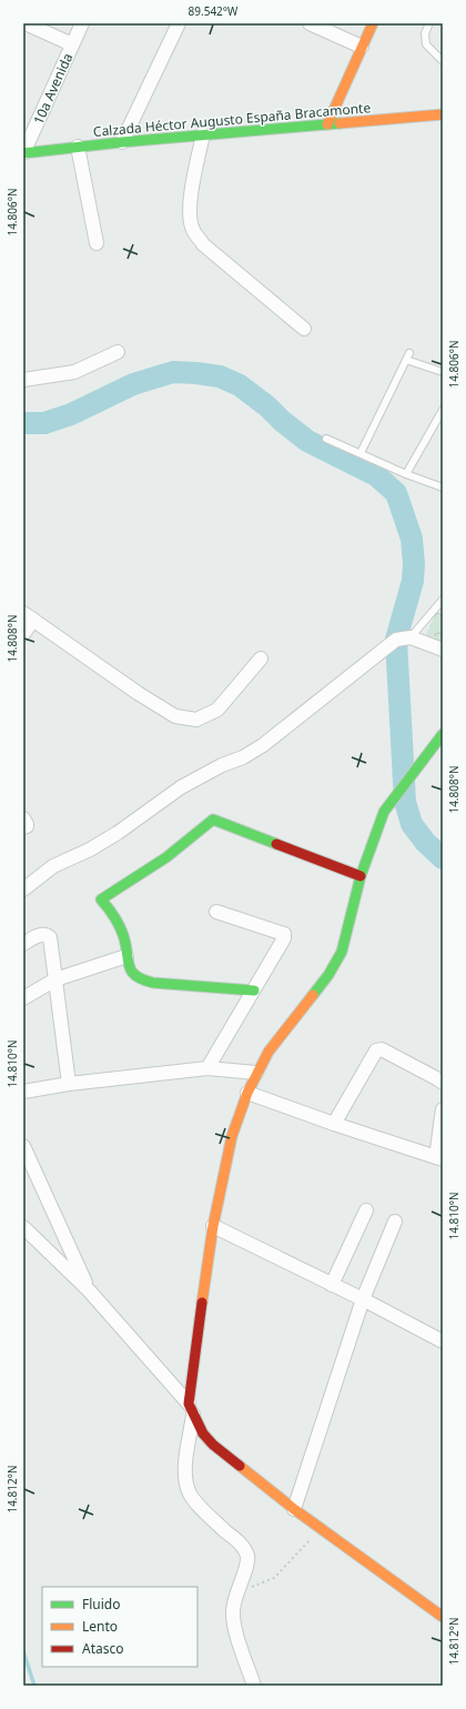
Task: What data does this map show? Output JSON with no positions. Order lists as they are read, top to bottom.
{
  "streets": {
    "street": ["10a Avenida", "Calzada Héctor Augusto España Bracamonte"]
  },
  "crossings": [
    ["10a Avenida", "Calzada Héctor Augusto España Bracamonte"]
  ],
  "legend": ["Fluido", "Lento", "Atasco"],
  "coordinates": [
    "89.542°W",
    "14.806°N",
    "14.808°N",
    "14.810°N",
    "14.812°N"
  ]
}
